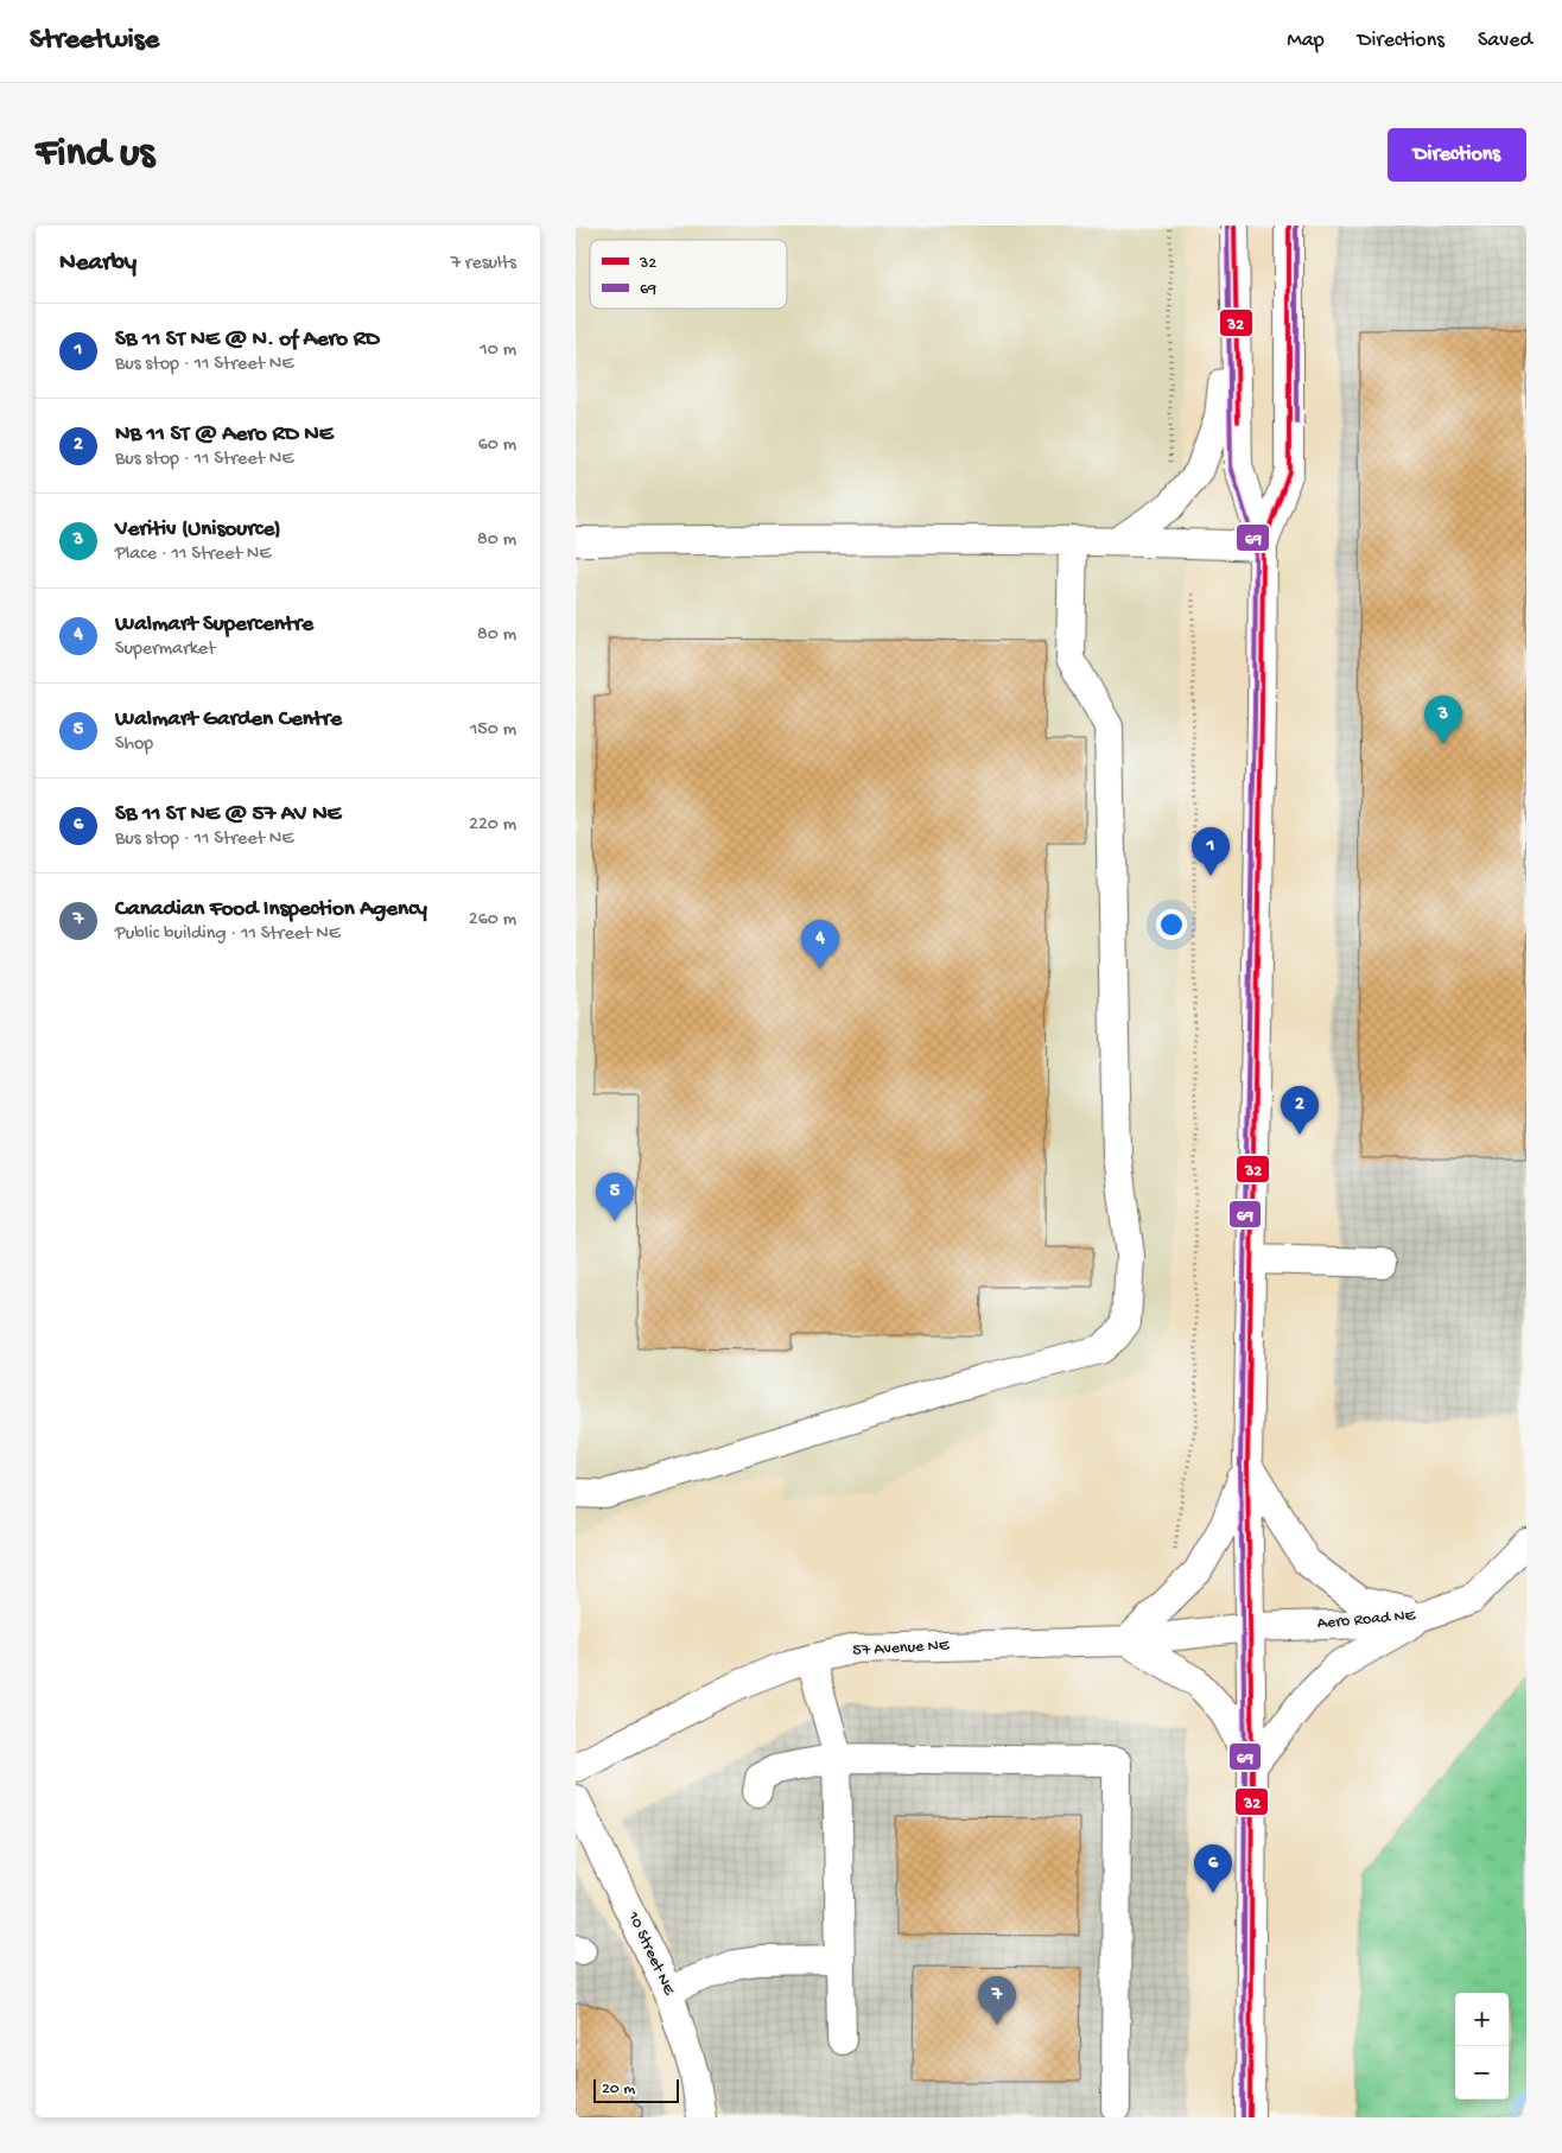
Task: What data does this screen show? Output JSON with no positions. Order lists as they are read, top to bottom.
{
  "streets": {
    "street": ["Aero Road NE", "57 Avenue NE", "10 Street NE"]
  },
  "crossings": [
    ["Aero Road NE", "57 Avenue NE"]
  ],
  "lines": ["transit line 32", "transit line 69"],
  "legend": ["32", "69"],
  "scale_bar": "20 m",
  "page": {
    "header": "Streetwise",
    "nav": ["Map", "Directions", "Saved"],
    "buttons": "Directions",
    "title": "Find us",
    "heading": ["Nearby", "7 results"],
    "list": [
      {
        "mark": "1",
        "name": "SB 11 ST NE @ N. of Aero RD",
        "note": "Bus stop · 11 Street NE",
        "value": "10 m"
      },
      {
        "mark": "2",
        "name": "NB 11 ST @ Aero RD NE",
        "note": "Bus stop · 11 Street NE",
        "value": "60 m"
      },
      {
        "mark": "3",
        "name": "Veritiv (Unisource)",
        "note": "Place · 11 Street NE",
        "value": "80 m"
      },
      {
        "mark": "4",
        "name": "Walmart Supercentre",
        "note": "Supermarket",
        "value": "80 m"
      },
      {
        "mark": "5",
        "name": "Walmart Garden Centre",
        "note": "Shop",
        "value": "150 m"
      },
      {
        "mark": "6",
        "name": "SB 11 ST NE @ 57 AV NE",
        "note": "Bus stop · 11 Street NE",
        "value": "220 m"
      },
      {
        "mark": "7",
        "name": "Canadian Food Inspection Agency",
        "note": "Public building · 11 Street NE",
        "value": "260 m"
      }
    ],
    "pins": [
      "3",
      "1",
      "4",
      "2",
      "5",
      "6",
      "7"
    ],
    "map_buttons": ["+", "−"],
    "scale": "20 m"
  }
}
